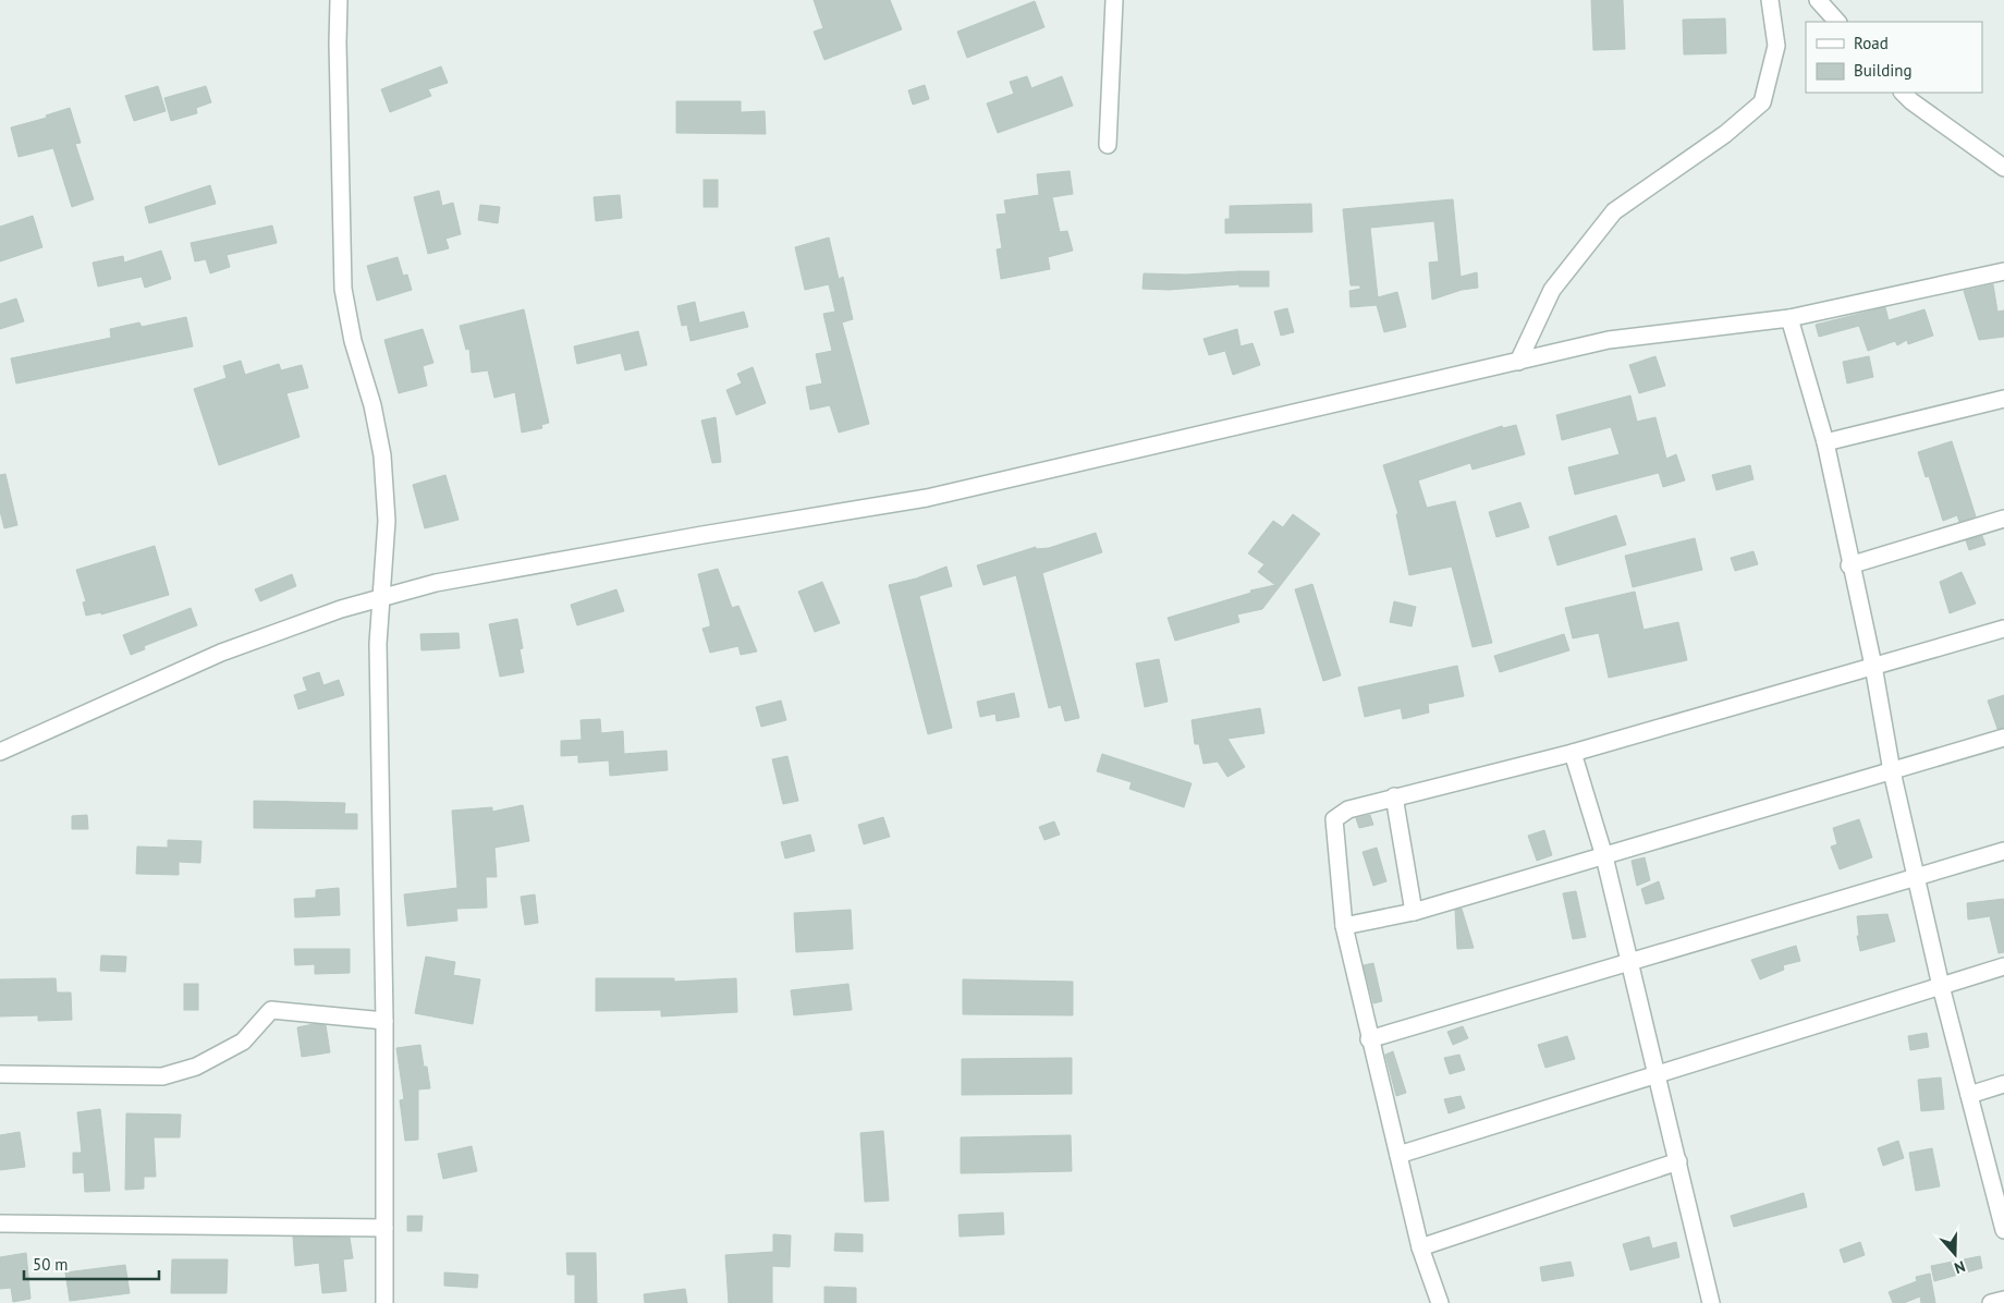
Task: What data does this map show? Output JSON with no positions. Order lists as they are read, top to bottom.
{
  "legend": ["Road", "Building"],
  "scale_bar": "50 m",
  "north": "bottom"
}
